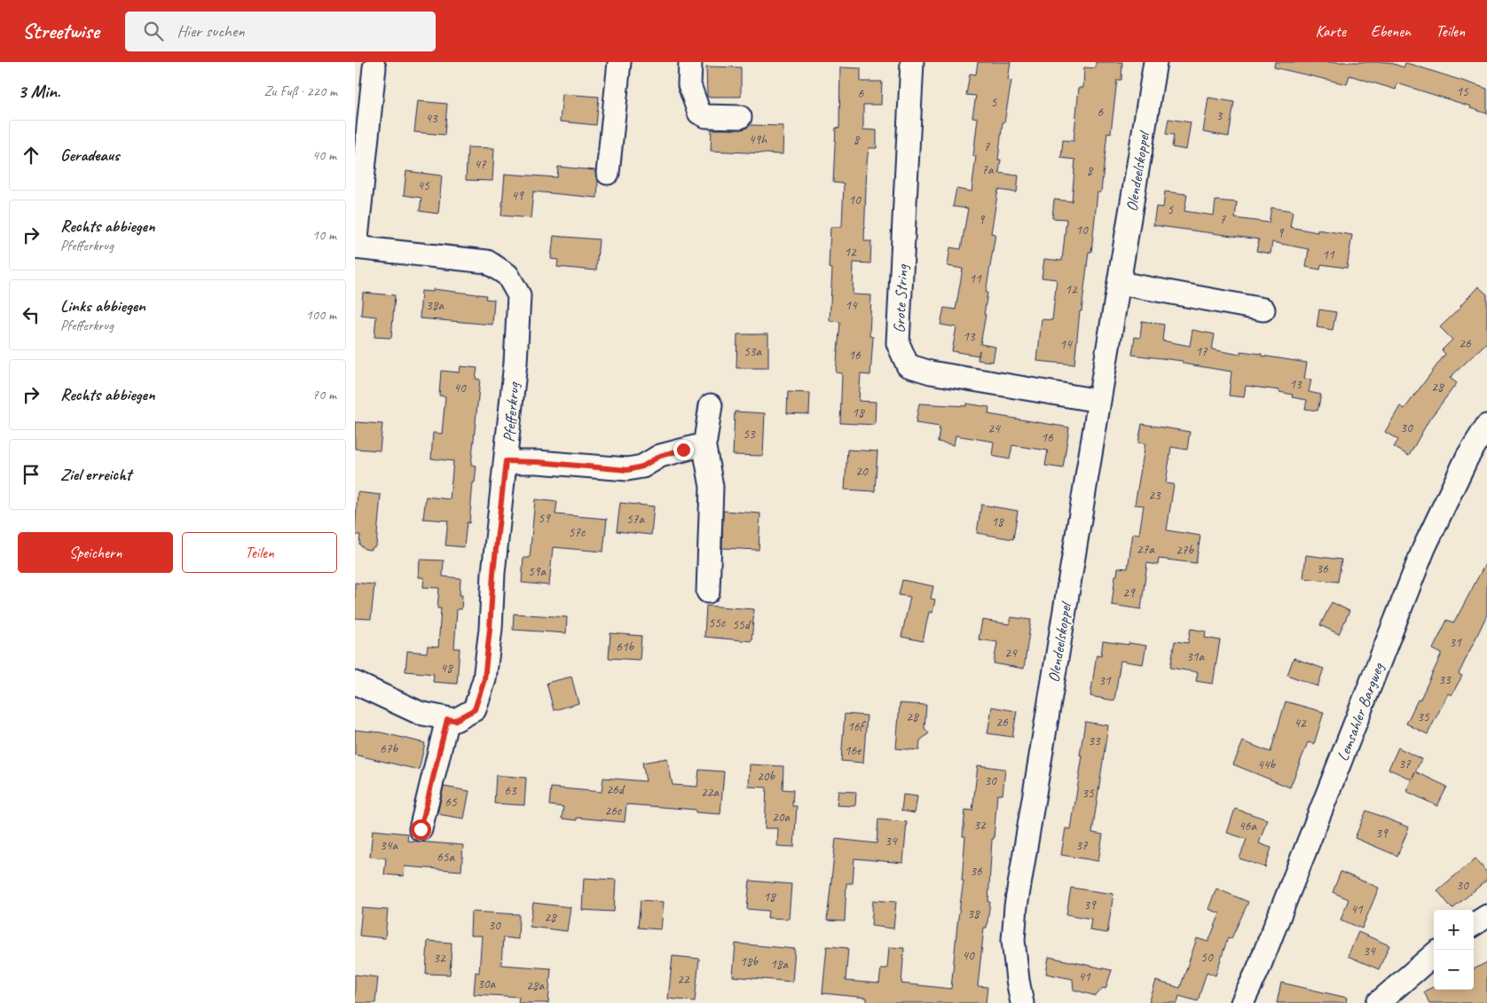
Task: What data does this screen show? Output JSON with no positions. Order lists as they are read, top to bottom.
{
  "streets": {
    "street": [
      "Olendeelskoppel",
      "Grote String",
      "Pfefferkrug",
      "Lemsahler Bargweg"
    ]
  },
  "crossings": [
    ["Olendeelskoppel", "Grote String"]
  ],
  "house_numbers": [
    "15",
    "6",
    "5",
    "6",
    "3",
    "43",
    "49h",
    "8",
    "7",
    "47",
    "7a",
    "8",
    "45",
    "49",
    "10",
    "5",
    "9",
    "7",
    "10",
    "9",
    "12",
    "11",
    "11",
    "12",
    "38a",
    "14",
    "13",
    "26",
    "14",
    "53a",
    "17",
    "16",
    "13",
    "28",
    "40",
    "18",
    "30",
    "24",
    "53",
    "16",
    "20",
    "23",
    "59",
    "57a",
    "18",
    "57c",
    "27a",
    "27b",
    "36",
    "59a",
    "29",
    "55c",
    "55d",
    "31",
    "61b",
    "24",
    "31a",
    "48",
    "33",
    "31",
    "28",
    "35",
    "26",
    "42",
    "16f",
    "33",
    "67b",
    "16e",
    "37",
    "44b",
    "20b",
    "30",
    "26d",
    "63",
    "22a",
    "35",
    "65",
    "26c",
    "20a",
    "32",
    "46a",
    "39",
    "34",
    "34a",
    "37",
    "65a",
    "36",
    "30",
    "18",
    "39",
    "41",
    "38",
    "28",
    "30",
    "34",
    "40",
    "50",
    "32",
    "18b",
    "18a",
    "41",
    "22",
    "30a",
    "28a"
  ],
  "page": {
    "header": "Streetwise",
    "search": "Hier suchen",
    "nav": ["Karte", "Ebenen", "Teilen"],
    "heading": ["3 Min.", "Zu Fuß · 220 m"],
    "list": [
      ["Geradeaus", "40 m"],
      ["Rechts abbiegen", "Pfefferkrug", "10 m"],
      ["Links abbiegen", "Pfefferkrug", "100 m"],
      ["Rechts abbiegen", "70 m"],
      "Ziel erreicht"
    ],
    "buttons": ["Speichern", "Teilen"],
    "map_buttons": ["+", "−"]
  }
}
